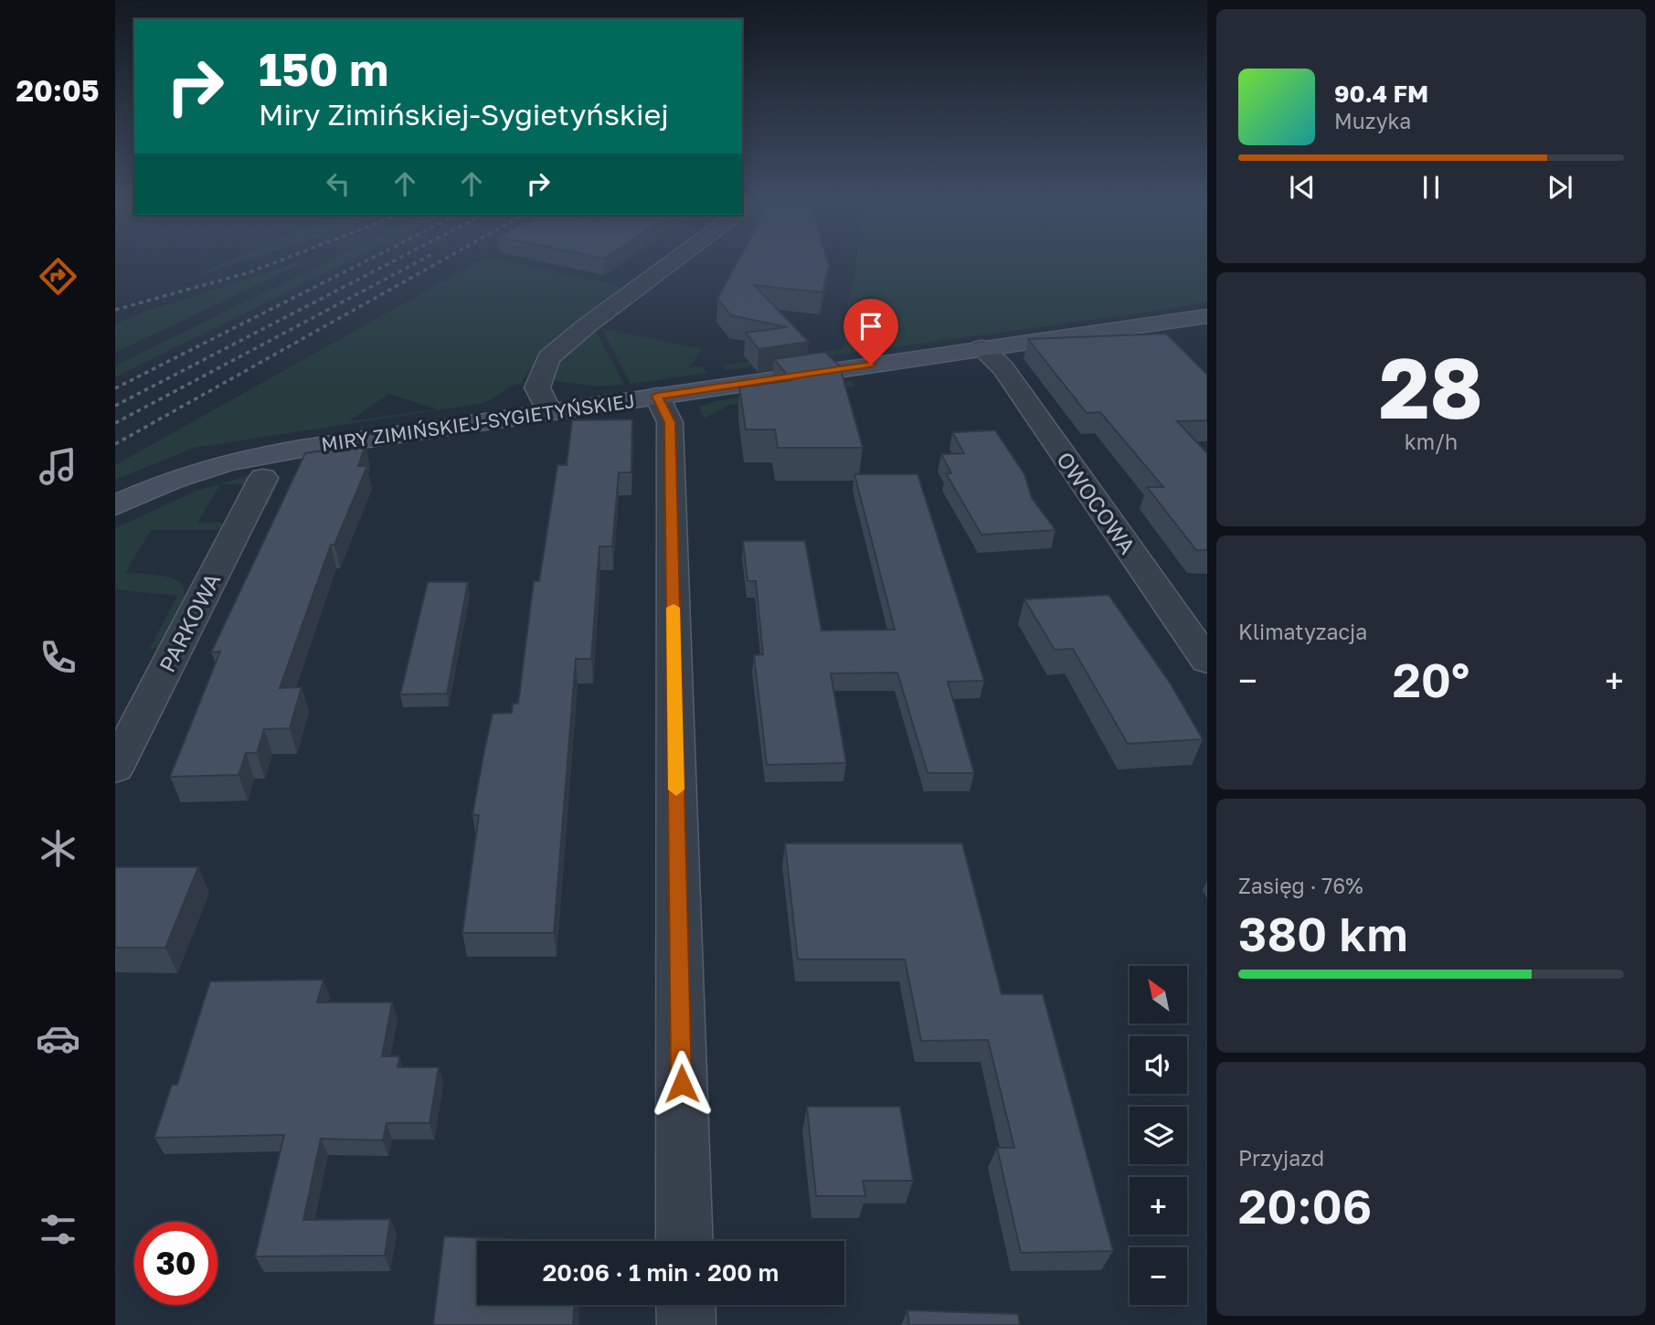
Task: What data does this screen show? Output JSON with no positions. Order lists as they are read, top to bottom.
{
  "streets": {
    "street": ["MIRY ZIMIŃSKIEJ-SYGIETYŃSKIEJ", "OWOCOWA", "PARKOWA"]
  },
  "crossings": [
    ["MIRY ZIMIŃSKIEJ-SYGIETYŃSKIEJ", "OWOCOWA"]
  ],
  "north": "top left",
  "page": {
    "tabs": "20:05",
    "turn": ["150 m", "Miry Zimińskiej-Sygietyńskiej"],
    "song": ["90.4 FM", "Muzyka"],
    "tile": [
      ["28", "km/h"],
      "Klimatyzacja",
      ["Zasięg · 76%", "380 km"],
      ["Przyjazd", "20:06"]
    ],
    "heat": ["−", "20°", "+"],
    "map_buttons": ["+", "−"],
    "limit": "30",
    "trip": "20:06 · 1 min · 200 m"
  }
}
